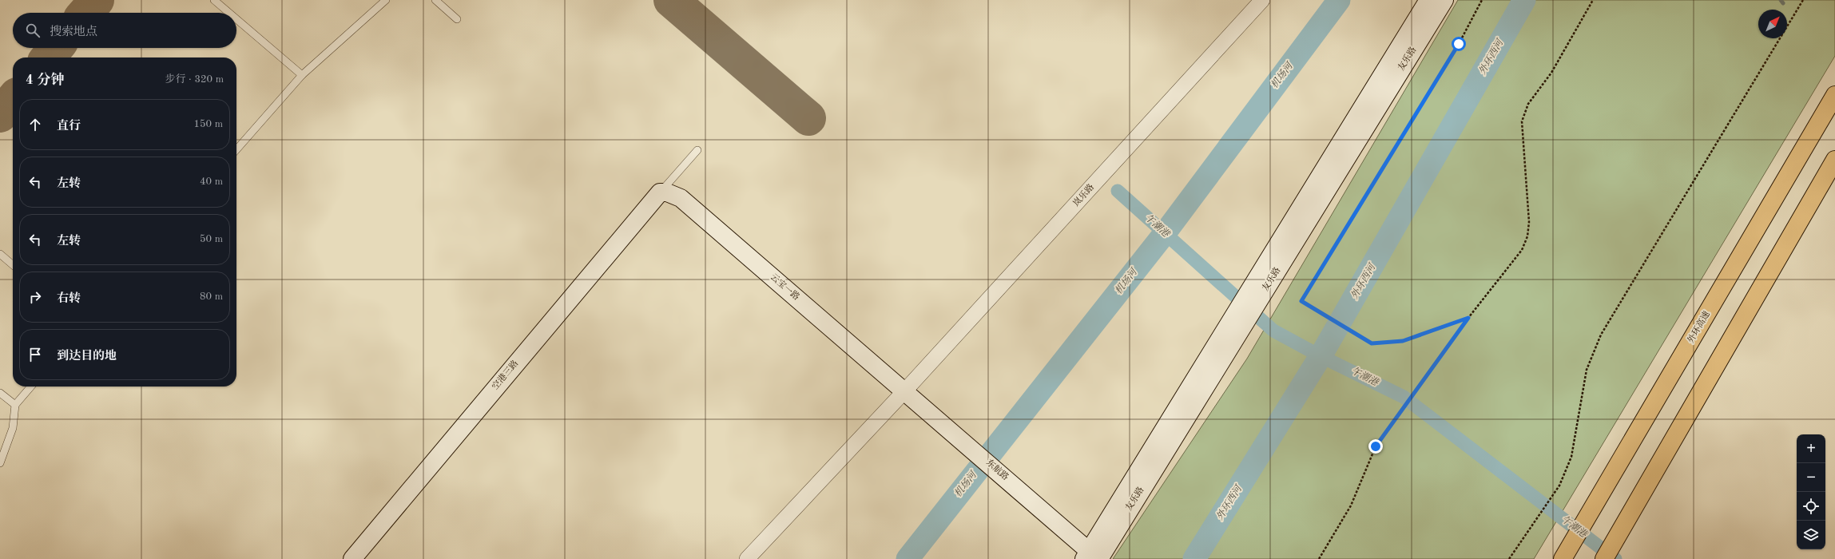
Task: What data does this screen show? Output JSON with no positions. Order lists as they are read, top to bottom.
{
  "streets": {
    "highway": ["外环高速"],
    "street": [
      "友乐路",
      "岚乐路",
      "云宝一路",
      "空港三路",
      "东航路"
    ]
  },
  "crossings": [
    ["友乐路", "东航路"],
    ["岚乐路", "云宝一路"],
    ["岚乐路", "东航路"],
    ["云宝一路", "空港三路"],
    ["云宝一路", "东航路"]
  ],
  "water": ["外环西河", "机场河", "午潮港"],
  "north": "top right",
  "page": {
    "search": "搜索地点",
    "heading": ["4 分钟", "步行 · 320 m"],
    "list": [
      ["直行", "150 m"],
      ["左转", "40 m"],
      ["左转", "50 m"],
      ["右转", "80 m"],
      "到达目的地"
    ],
    "map_buttons": ["+", "−"]
  }
}
